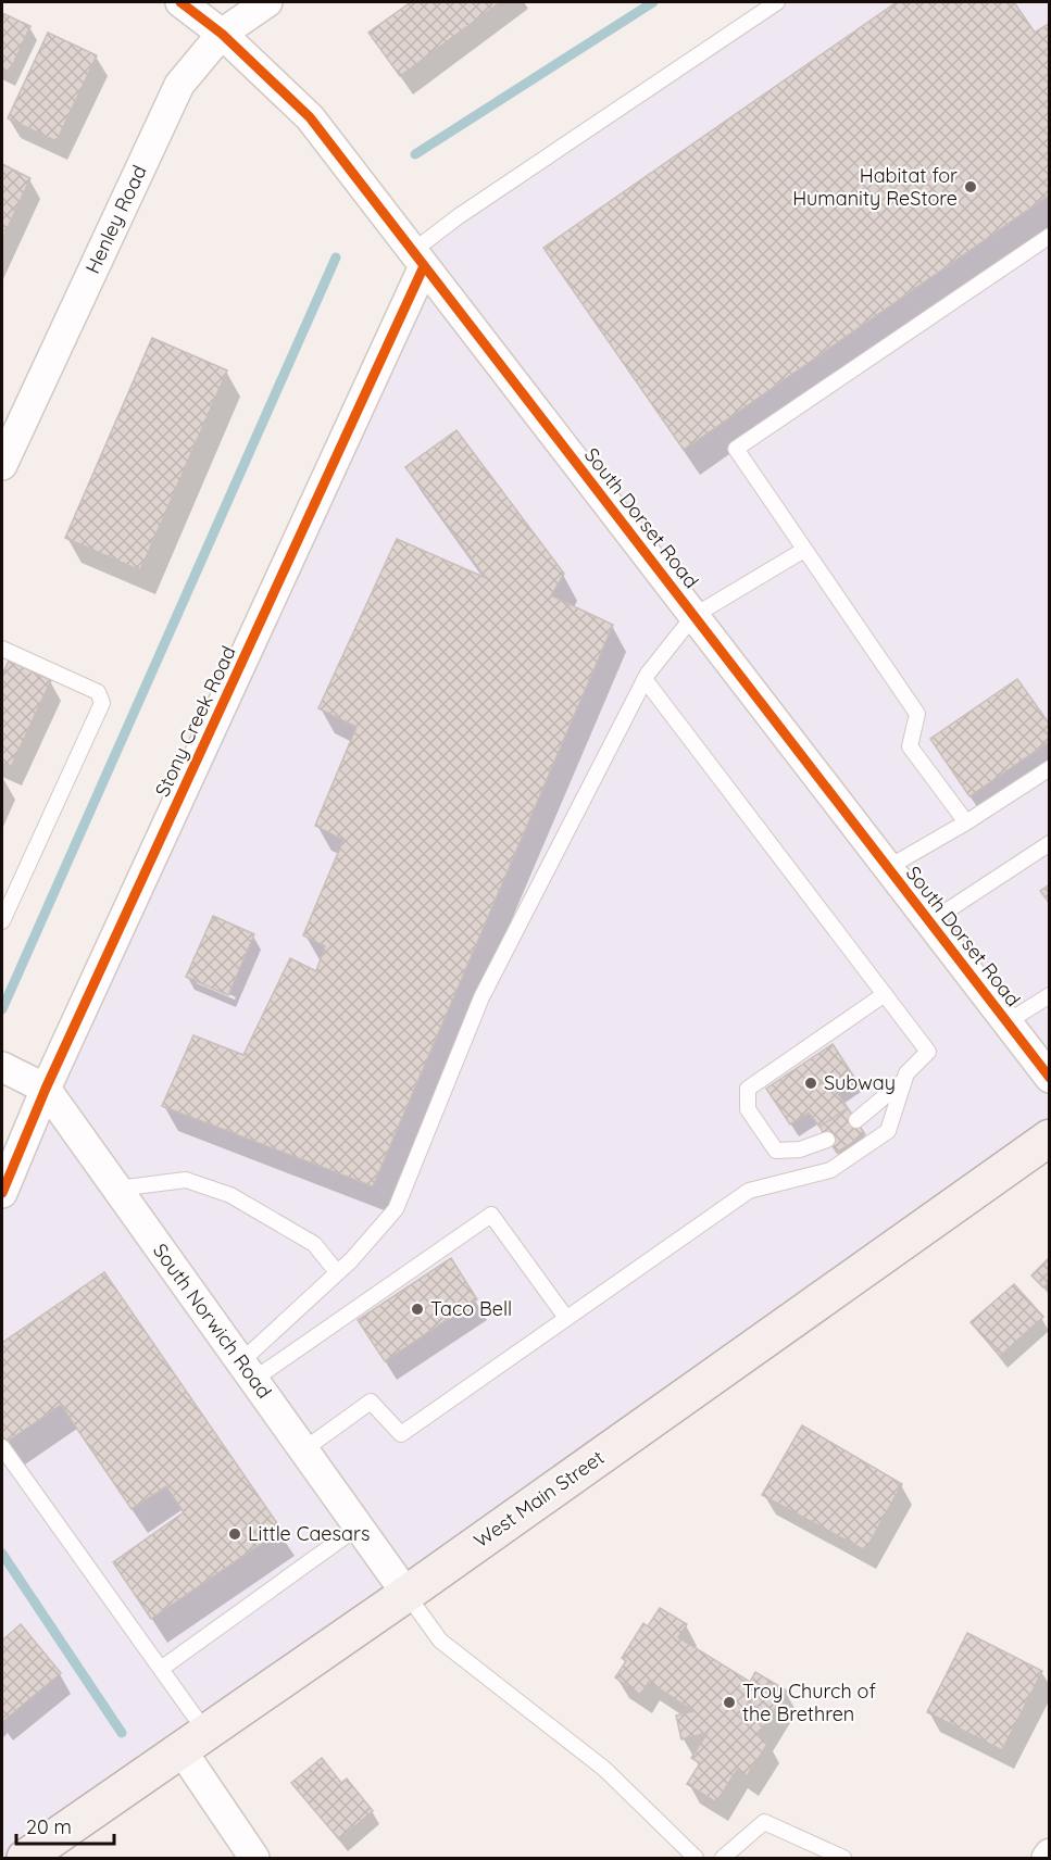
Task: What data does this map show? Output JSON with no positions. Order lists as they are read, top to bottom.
{
  "streets": {
    "main road": ["West Main Street"],
    "street": [
      "Henley Road",
      "South Dorset Road",
      "Stony Creek Road",
      "South Norwich Road"
    ]
  },
  "crossings": [
    ["Henley Road", "South Dorset Road"],
    ["South Dorset Road", "Stony Creek Road"],
    ["Stony Creek Road", "South Norwich Road"],
    ["South Norwich Road", "West Main Street"]
  ],
  "places": [
    "Habitat for Humanity ReStore",
    "Subway",
    "Taco Bell",
    "Little Caesars",
    "Troy Church of the Brethren"
  ],
  "scale_bar": "20 m"
}
